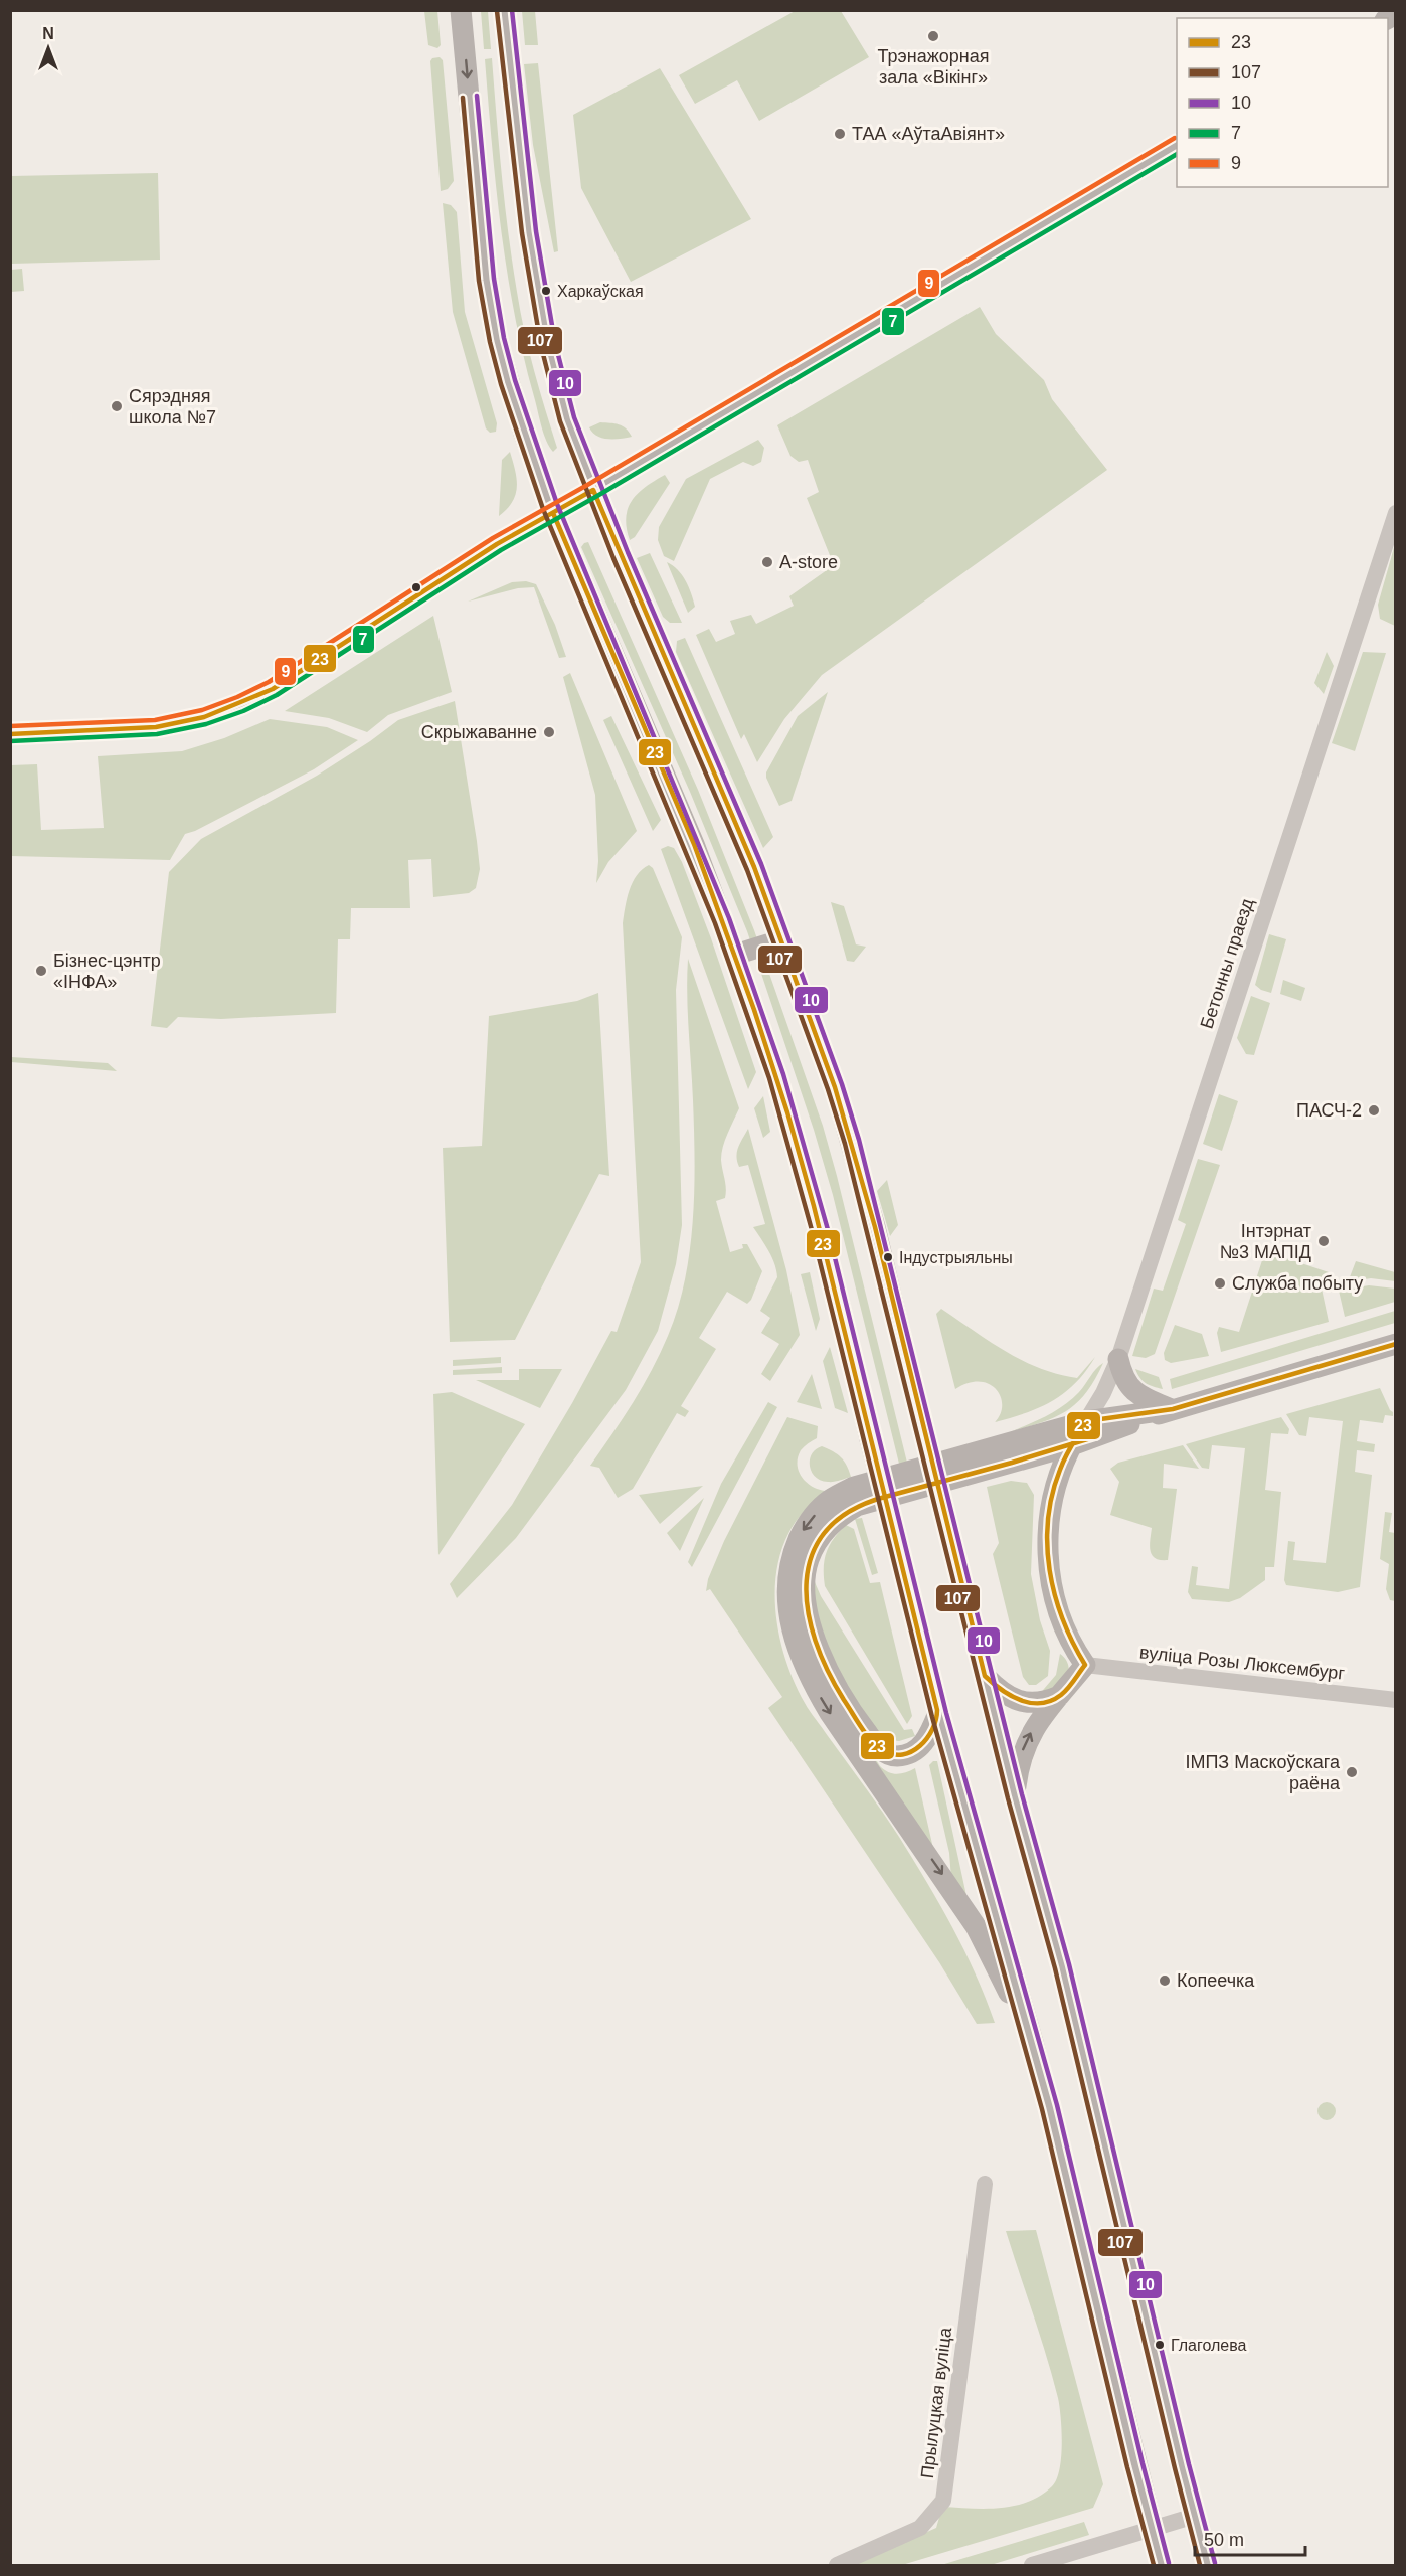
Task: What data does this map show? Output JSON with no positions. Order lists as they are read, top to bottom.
{
  "streets": {
    "street": ["Бетонны праезд", "вуліца Розы Люксембург", "Прылуцкая вуліца"]
  },
  "places": [
    "Трэнажорная зала «Вікінг»",
    "ТАА «АўтаАвіянт»",
    "Харкаўская",
    "Сярэдняя школа №7",
    "А-store",
    "Скрыжаванне",
    "Бізнес-цэнтр «ІНФА»",
    "ПАСЧ-2",
    "Інтэрнат №3 МАПІД",
    "Індустрыяльны",
    "Служба побыту",
    "ІМПЗ Маскоўскага раёна",
    "Копеечка",
    "Глаголева"
  ],
  "lines": [
    "transit line 10",
    "transit line 107",
    "transit line 9",
    "transit line 7",
    "transit line 23"
  ],
  "legend": [
    "23",
    "107",
    "10",
    "7",
    "9"
  ],
  "scale_bar": "50 m",
  "north": "top"
}
